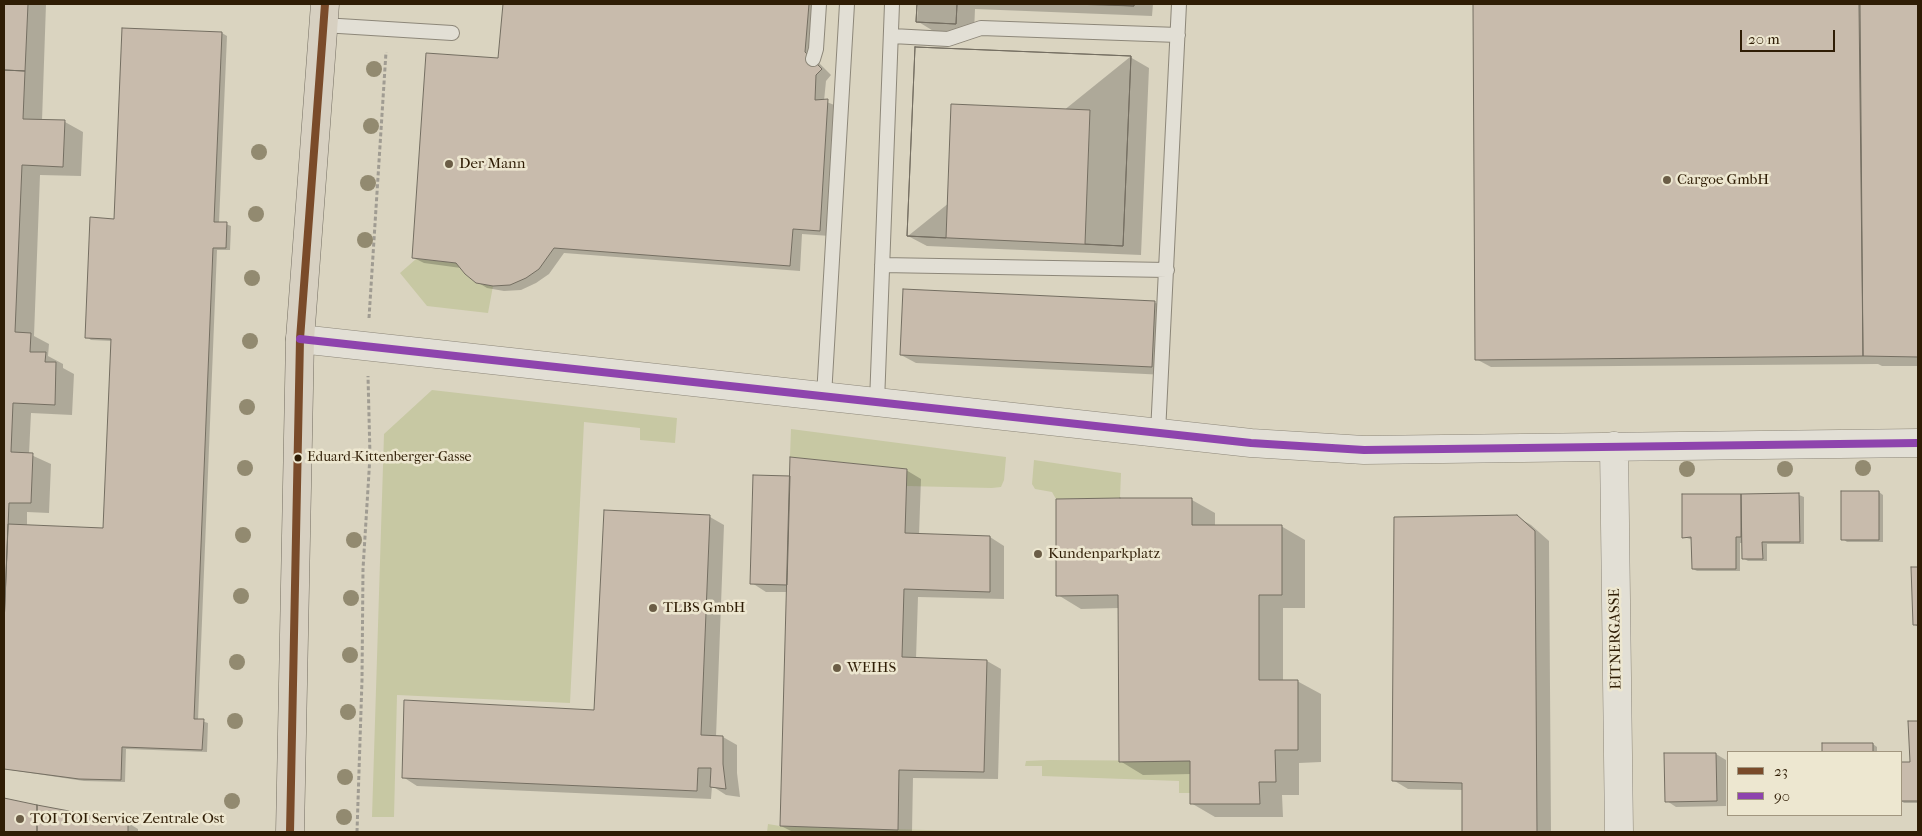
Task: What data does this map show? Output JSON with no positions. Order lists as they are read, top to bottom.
{
  "streets": {
    "street": ["EITNERGASSE"]
  },
  "places": [
    "Der Mann",
    "Cargoe GmbH",
    "Eduard-Kittenberger-Gasse",
    "Kundenparkplatz",
    "TLBS GmbH",
    "WEIHS",
    "TOI TOI Service Zentrale Ost"
  ],
  "lines": ["transit line 23", "transit line 90"],
  "legend": ["23", "90"],
  "scale_bar": "20 m"
}
